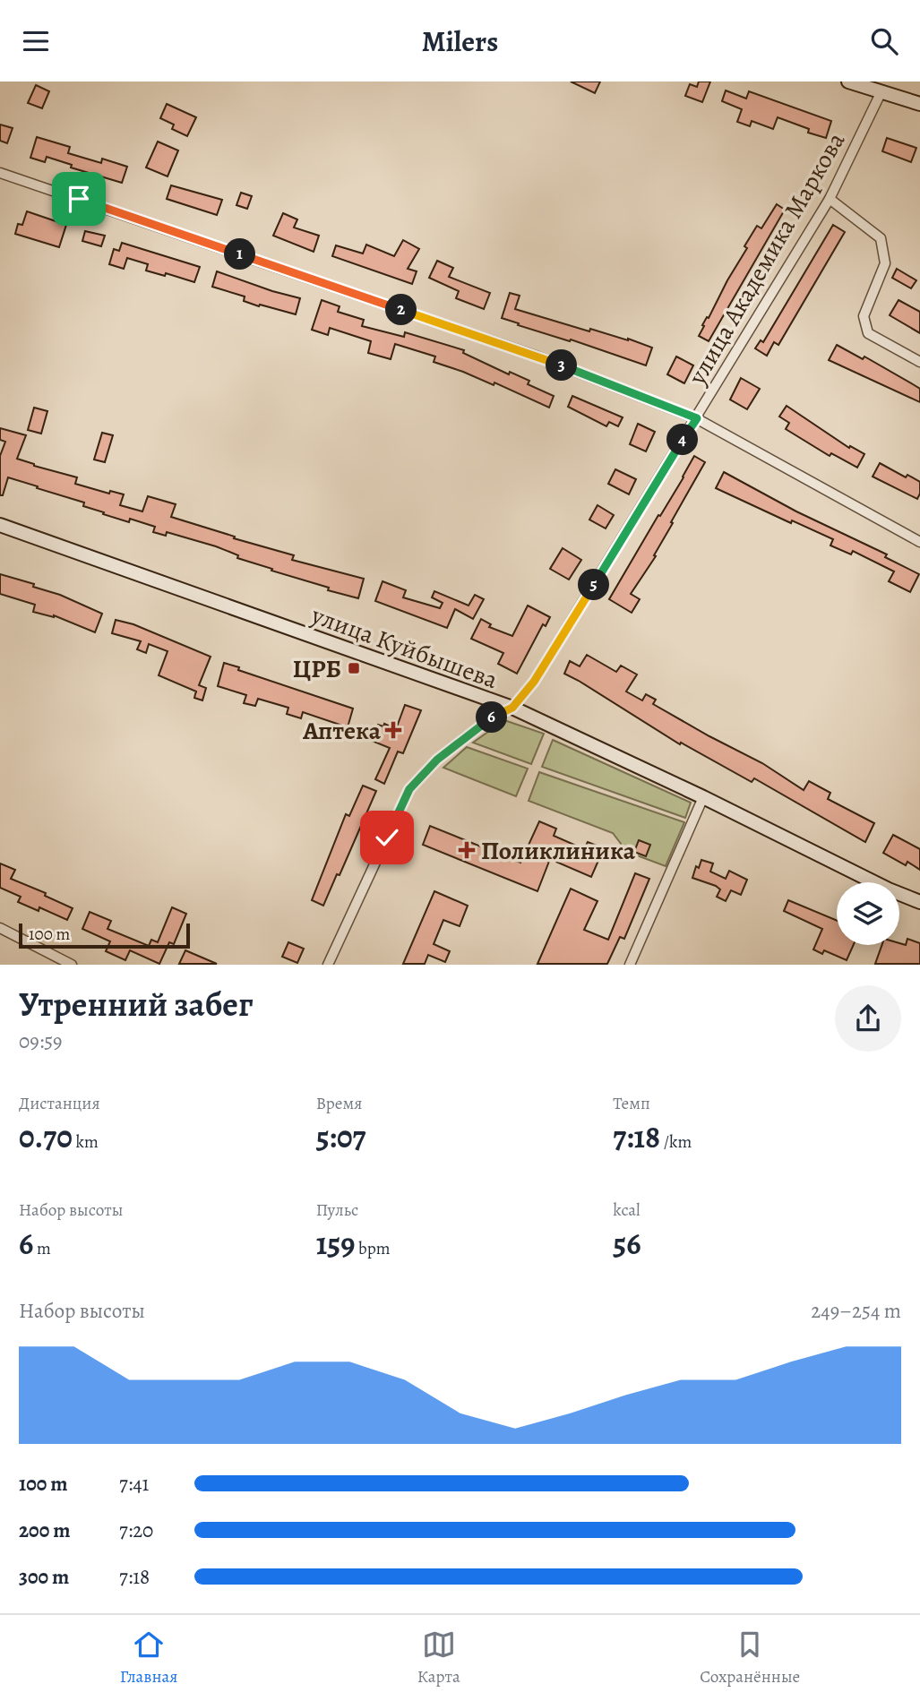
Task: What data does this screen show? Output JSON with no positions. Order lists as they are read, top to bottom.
{
  "streets": {
    "street": ["улица Академика Маркова", "улица Куйбышева"]
  },
  "crossings": [
    ["улица Академика Маркова", "улица Куйбышева"]
  ],
  "places": {
    "transit": ["ЦРБ"],
    "health": ["Аптека", "Поликлиника"]
  },
  "scale_bar": "100 m",
  "page": {
    "header": "Milers",
    "pins": [
      "1",
      "2",
      "3",
      "4",
      "5",
      "6"
    ],
    "scale": "100 m",
    "heading": ["Утренний забег", "09:59"],
    "stats": [
      ["Дистанция", "0.70 km"],
      ["Время", "5:07"],
      ["Темп", "7:18 /km"],
      ["Набор высоты", "6 m"],
      ["Пульс", "159 bpm"],
      ["kcal", "56"]
    ],
    "chart": ["Набор высоты", "249–254 m"],
    "list": [
      {
        "name": "100 m",
        "note": "7:41"
      },
      {
        "name": "200 m",
        "note": "7:20"
      },
      {
        "name": "300 m",
        "note": "7:18"
      }
    ],
    "tabs": ["Главная", "Карта", "Сохранённые"]
  }
}
